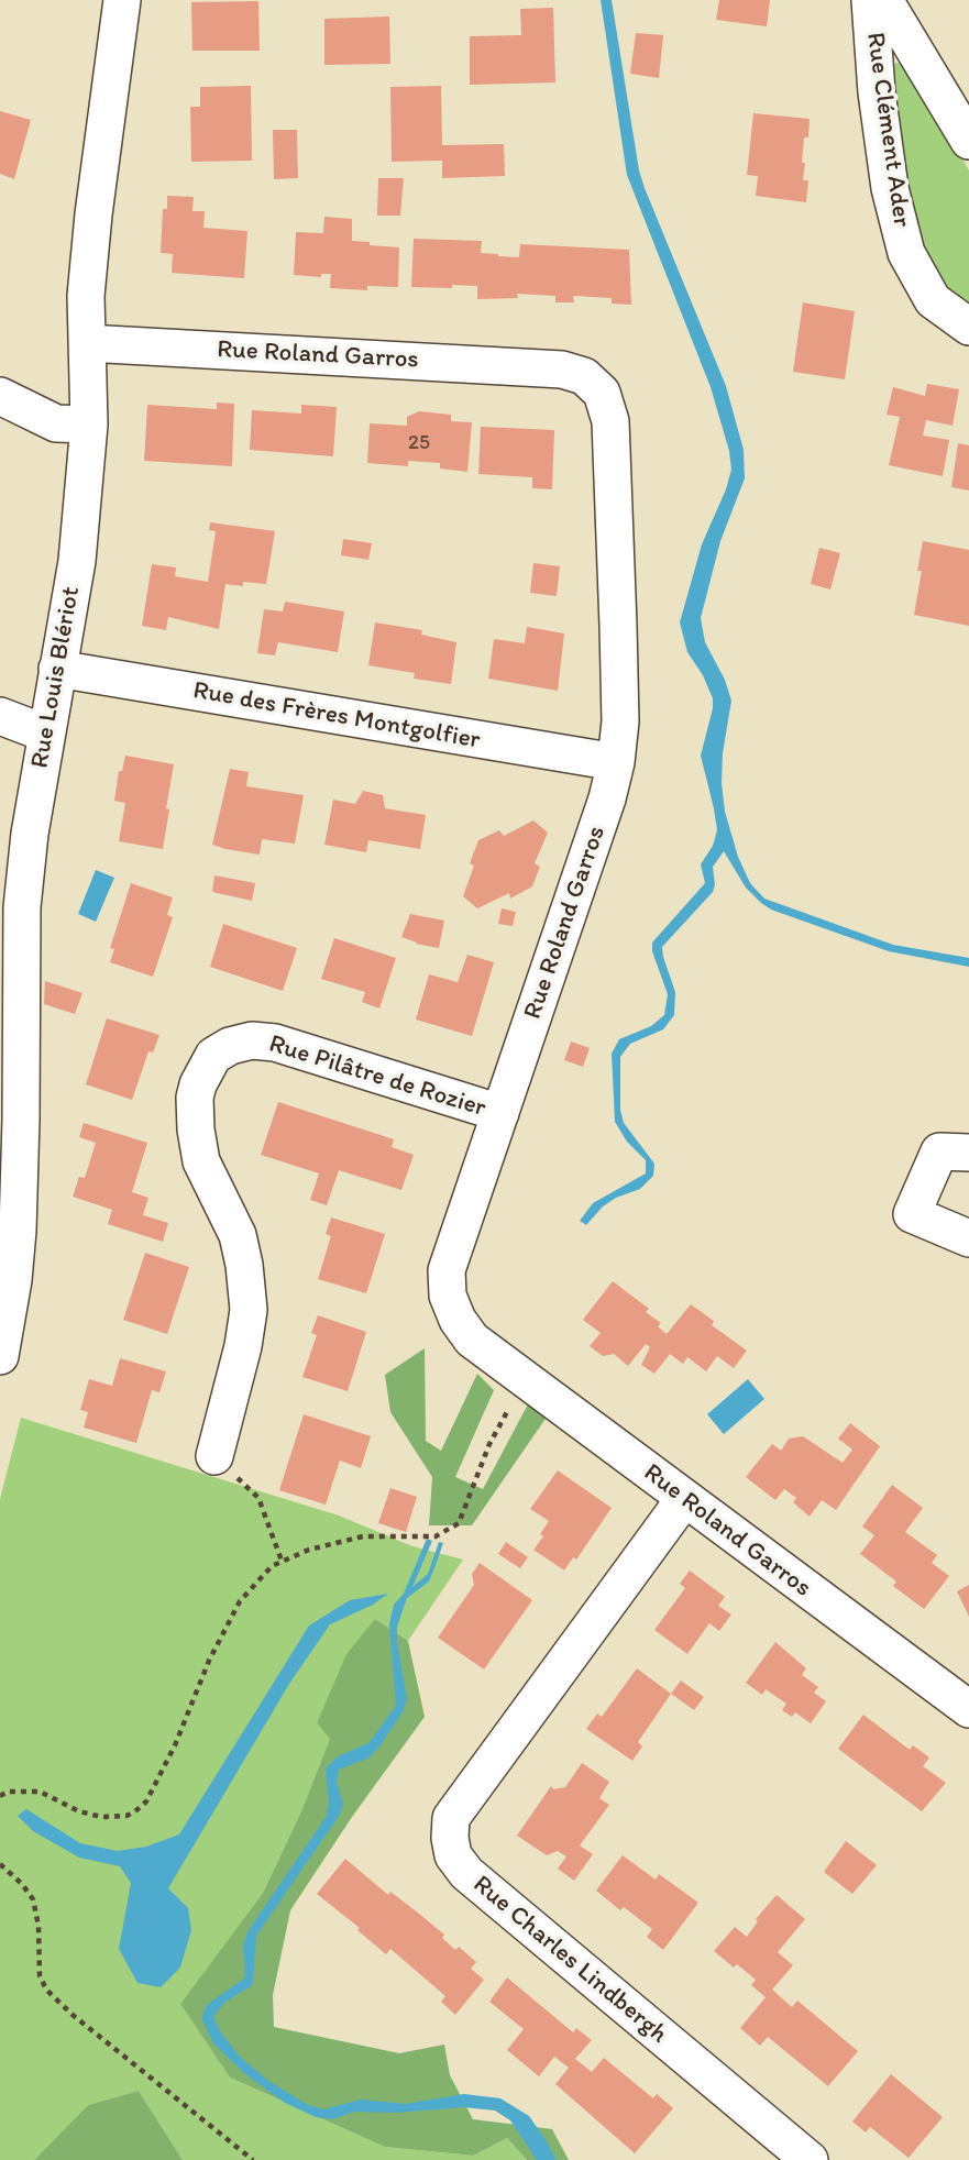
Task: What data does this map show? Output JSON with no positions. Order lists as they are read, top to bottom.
{
  "streets": {
    "street": [
      "Rue Clément Ader",
      "Rue Roland Garros",
      "Rue Louis Blériot",
      "Rue des Frères Montgolfier",
      "Rue Pilâtre de Rozier",
      "Rue Charles Lindbergh"
    ]
  },
  "crossings": [
    ["Rue Roland Garros", "Rue Louis Blériot"],
    ["Rue Roland Garros", "Rue des Frères Montgolfier"],
    ["Rue Roland Garros", "Rue Pilâtre de Rozier"],
    ["Rue Roland Garros", "Rue Charles Lindbergh"],
    ["Rue Louis Blériot", "Rue des Frères Montgolfier"]
  ],
  "house_numbers": ["25"]
}
